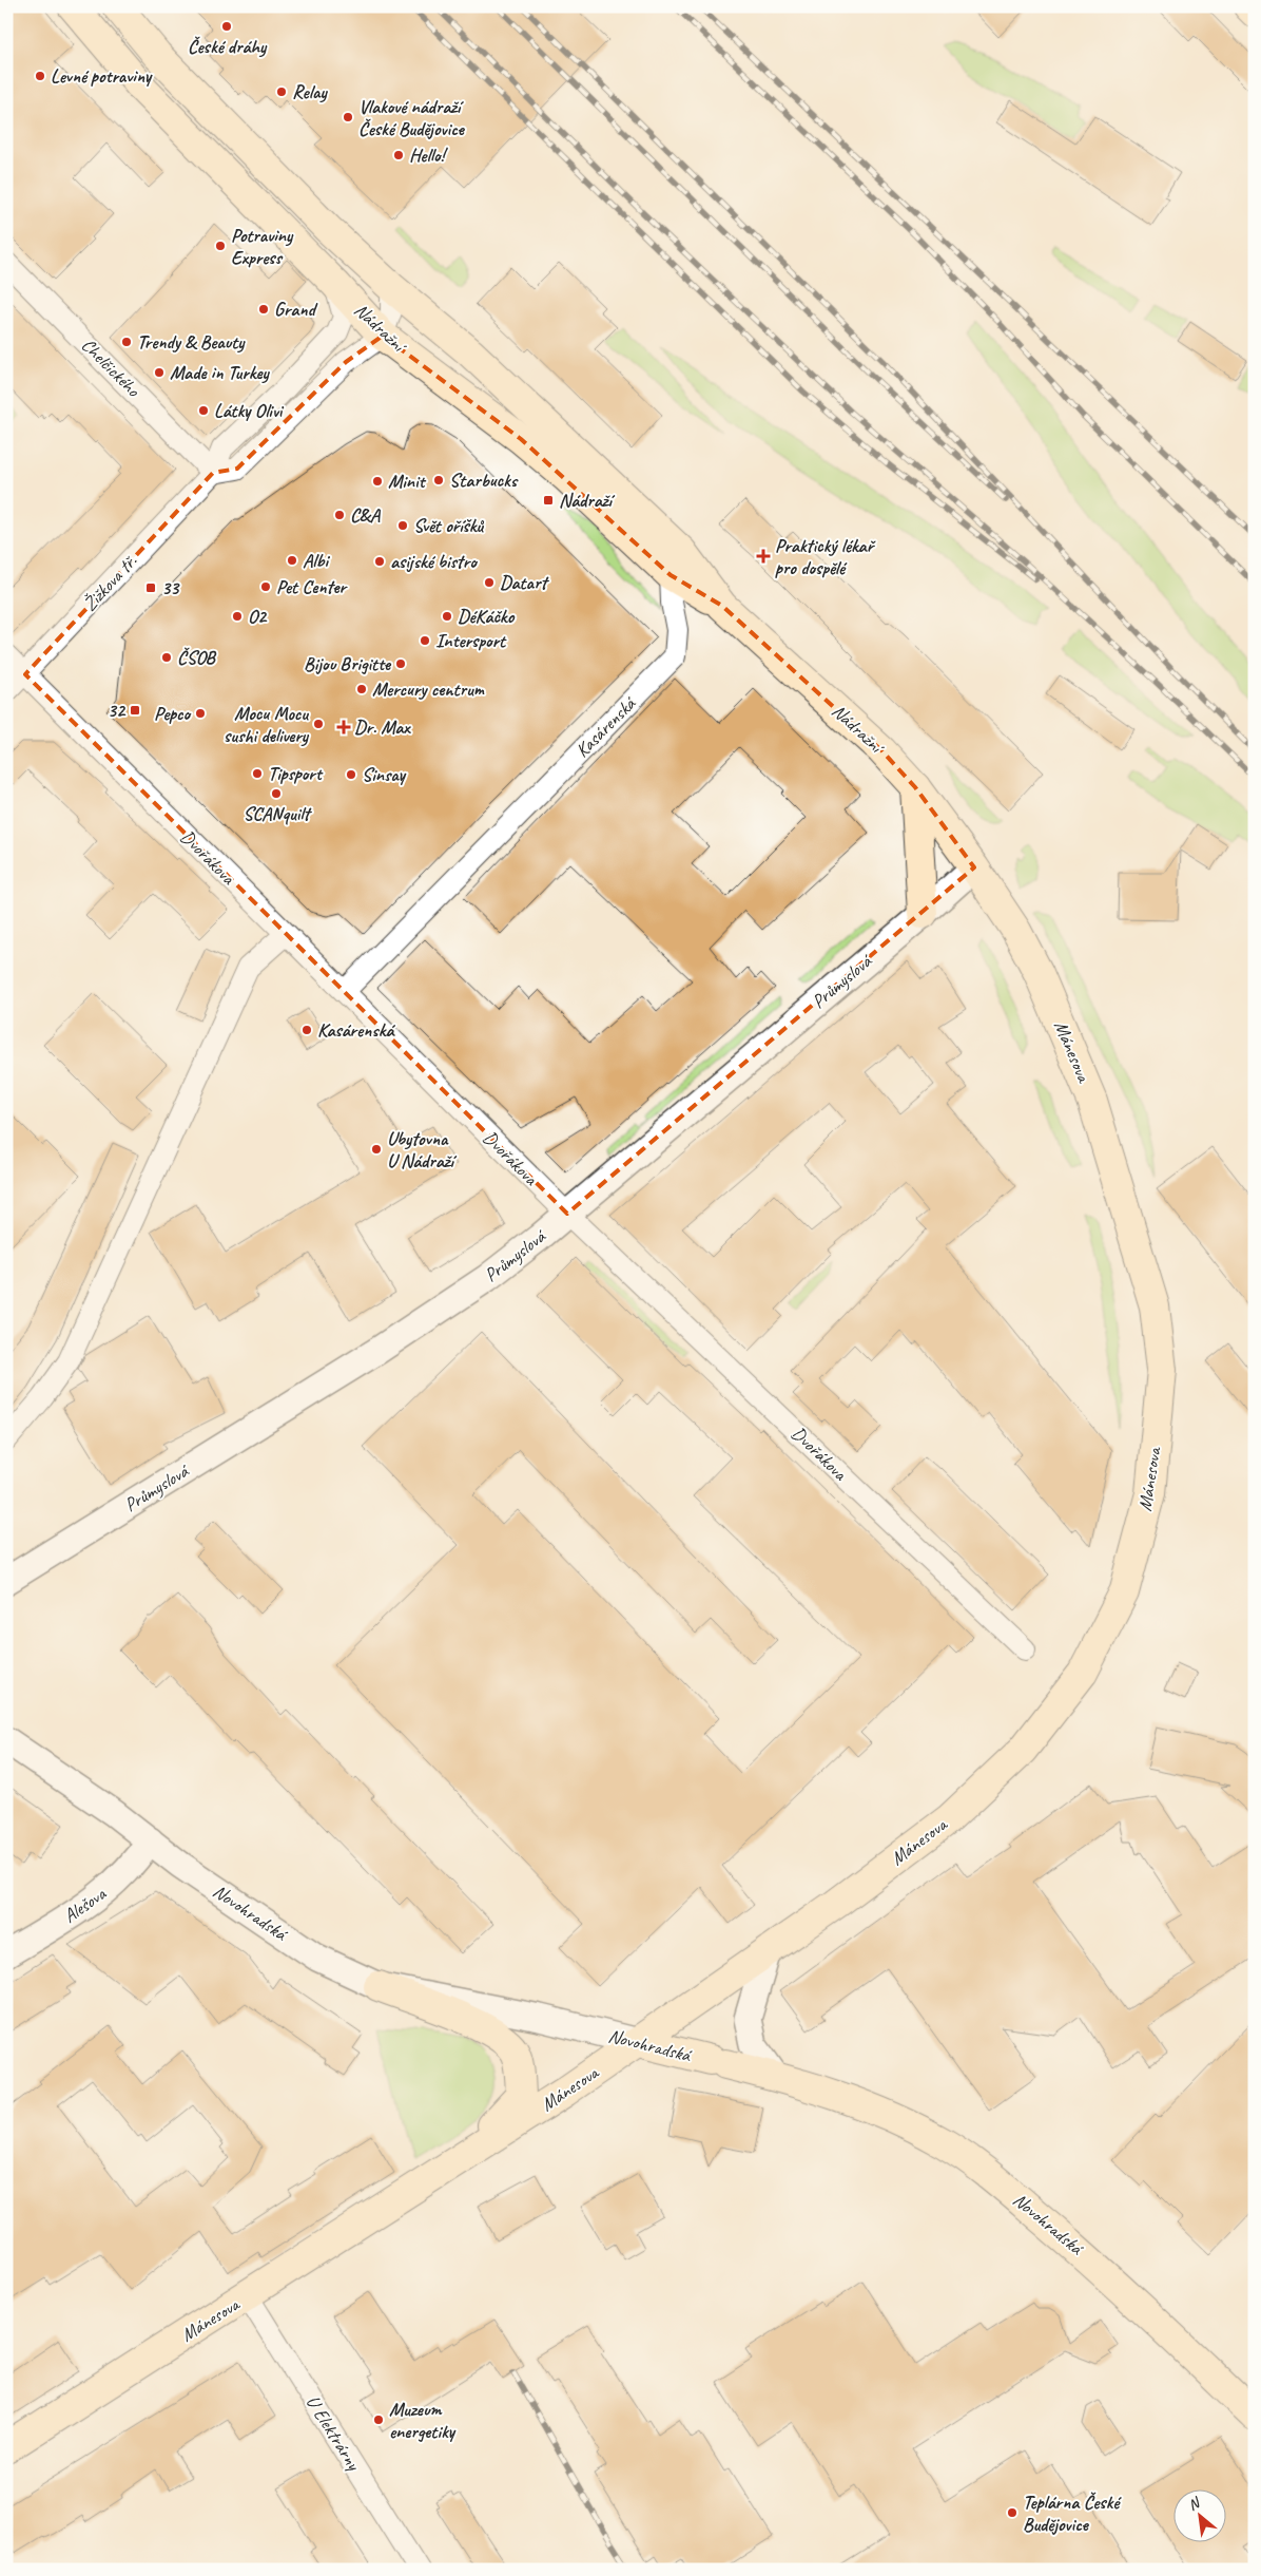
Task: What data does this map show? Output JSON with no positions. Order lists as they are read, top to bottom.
{
  "streets": {
    "main road": ["Nádražní", "Mánesova", "Novohradská"],
    "street": [
      "Chelčického",
      "Žižkova tř.",
      "Kasárenská",
      "Dvořákova",
      "Průmyslová",
      "Alešova",
      "U Elektrárny"
    ]
  },
  "crossings": [
    ["Nádražní", "Žižkova tř."],
    ["Nádražní", "Kasárenská"],
    ["Nádražní", "Průmyslová"],
    ["Nádražní", "Mánesova"],
    ["Chelčického", "Žižkova tř."],
    ["Žižkova tř.", "Dvořákova"],
    ["Kasárenská", "Dvořákova"],
    ["Dvořákova", "Průmyslová"],
    ["Průmyslová", "Mánesova"],
    ["Mánesova", "Novohradská"],
    ["Mánesova", "U Elektrárny"],
    ["Alešova", "Novohradská"]
  ],
  "places": {
    "other": [
      "České dráhy",
      "Levné potraviny",
      "Relay",
      "Vlakové nádraží České Budějovice",
      "Hello!",
      "Potraviny Express",
      "Grand",
      "Trendy & Beauty",
      "Made in Turkey",
      "Látky Olivi",
      "Starbucks",
      "Minit",
      "C&A",
      "Svět oříšků",
      "Albi",
      "asijské bistro",
      "Datart",
      "Pet Center",
      "O2",
      "DéKáčko",
      "Intersport",
      "ČSOB",
      "Bijou Brigitte",
      "Mercury centrum",
      "Pepco",
      "Mocu Mocu sushi delivery",
      "Tipsport",
      "Sinsay",
      "SCANquilt",
      "Kasárenská",
      "Ubytovna U Nádraží",
      "Muzeum energetiky",
      "Teplárna České Budějovice"
    ],
    "transit": ["Nádraží", "33", "32"],
    "health": ["Praktický lékař pro dospělé", "Dr. Max"]
  },
  "north": "top left"
}
